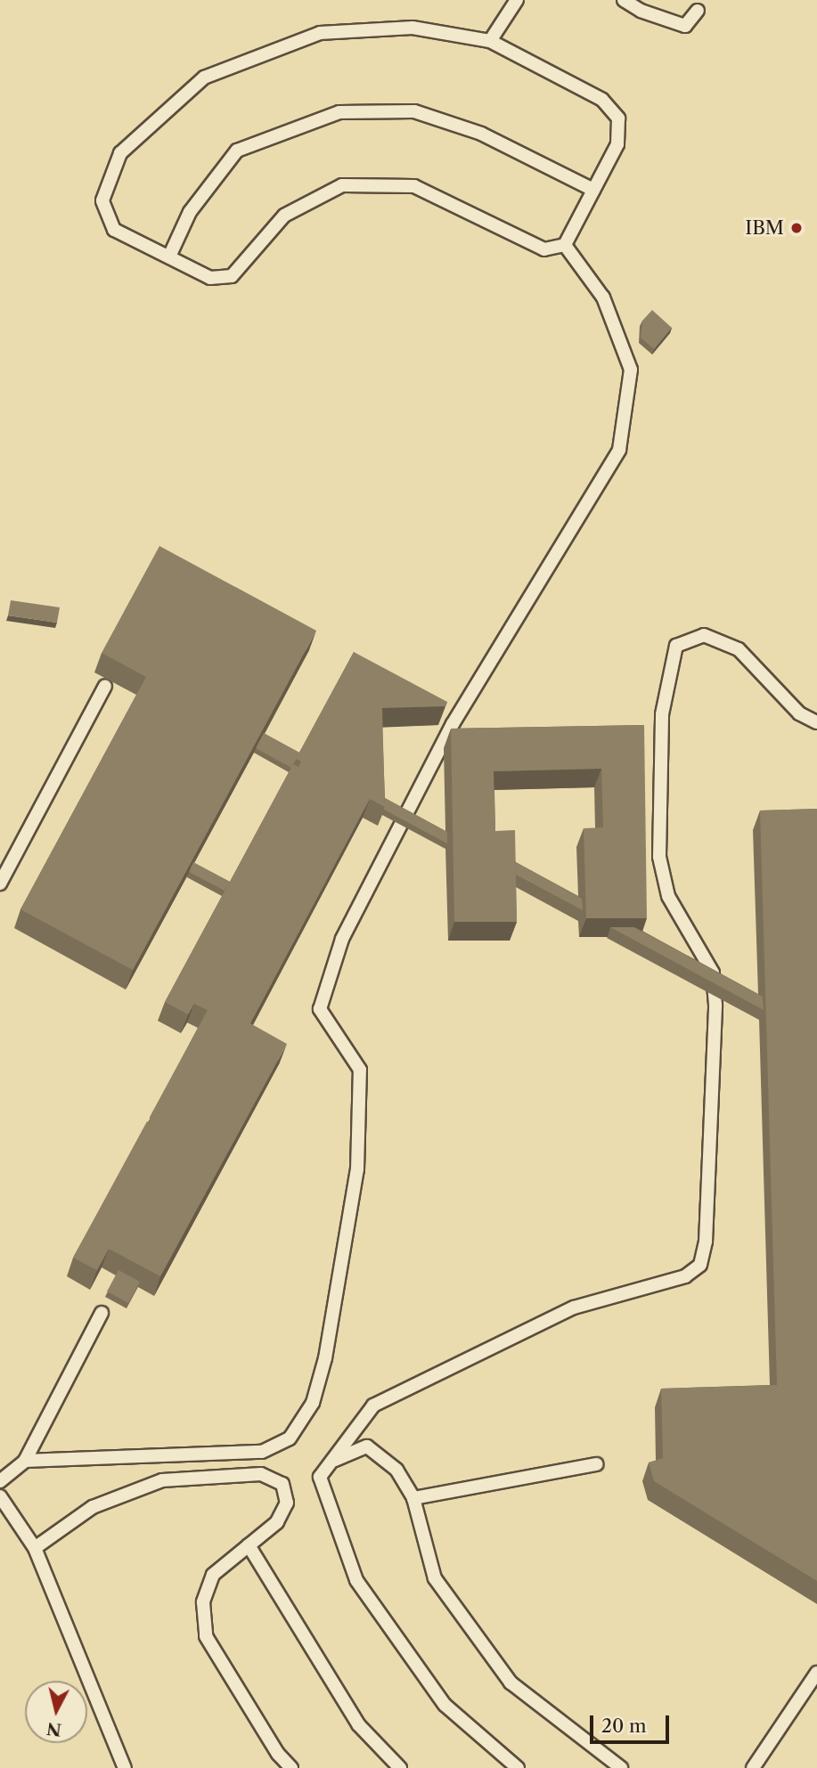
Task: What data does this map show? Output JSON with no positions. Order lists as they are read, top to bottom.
{
  "places": ["IBM"],
  "scale_bar": "20 m",
  "north": "bottom"
}
